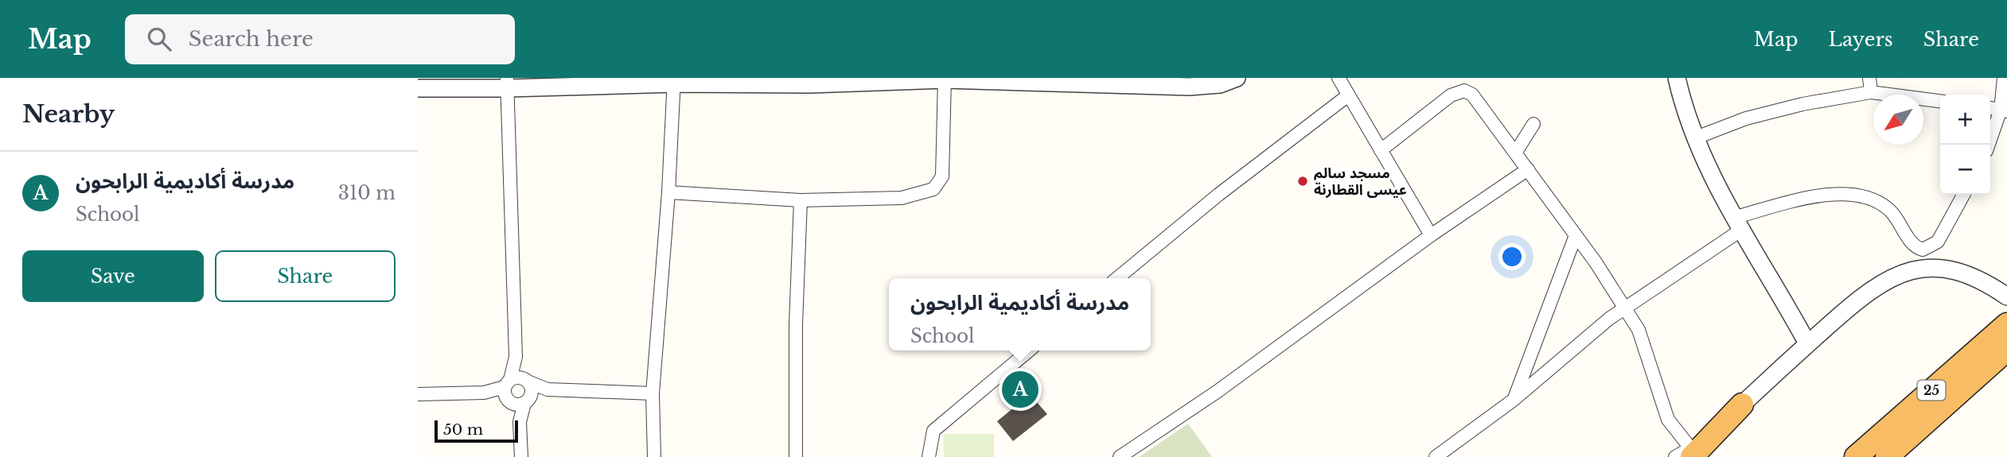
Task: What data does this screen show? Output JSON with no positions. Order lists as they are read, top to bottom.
{
  "streets": {
    "highway": ["25"]
  },
  "places": ["مسجد سالم عيسى القطارنة"],
  "scale_bar": "50 m",
  "north": "bottom left",
  "page": {
    "header": "Map",
    "search": "Search here",
    "nav": ["Map", "Layers", "Share"],
    "heading": "Nearby",
    "map_buttons": ["+", "−"],
    "list": [
      {
        "mark": "A",
        "name": "مدرسة أكاديمية الرابحون",
        "note": "School",
        "value": "310 m"
      }
    ],
    "buttons": ["Save", "Share"],
    "popup": ["مدرسة أكاديمية الرابحون", "School"],
    "pins": "A",
    "scale": "50 m"
  }
}
